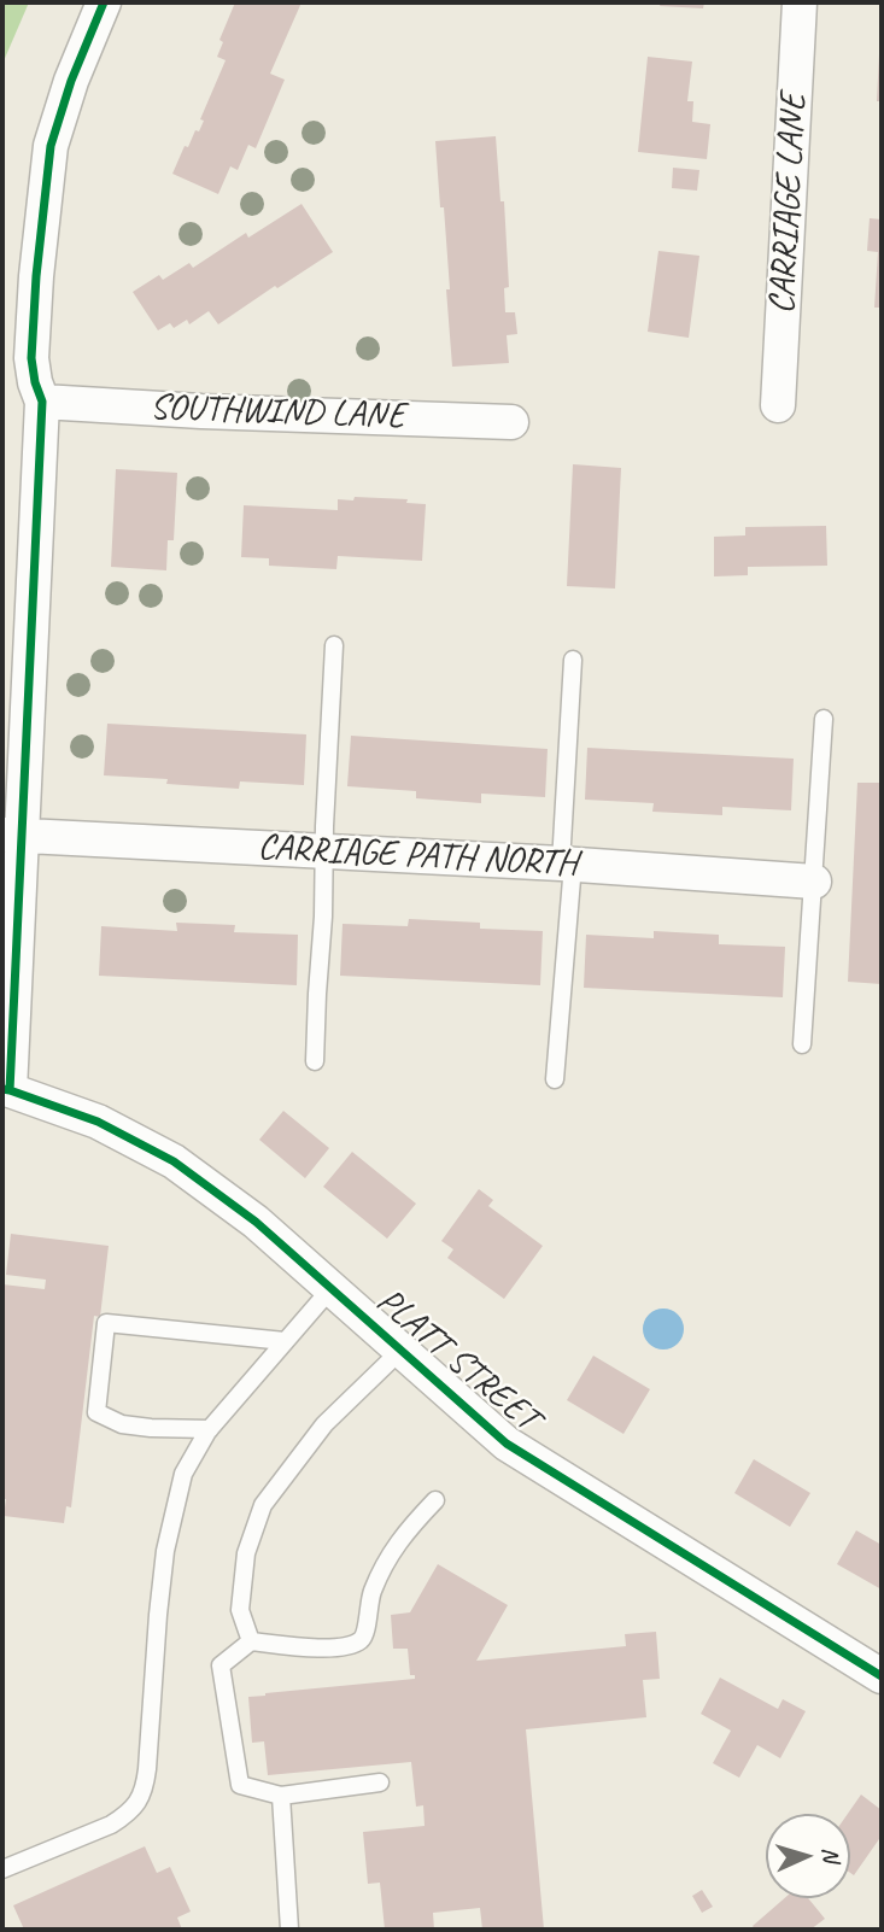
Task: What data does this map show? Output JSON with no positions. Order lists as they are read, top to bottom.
{
  "streets": {
    "street": [
      "CARRIAGE LANE",
      "SOUTHWIND LANE",
      "CARRIAGE PATH NORTH",
      "PLATT STREET"
    ]
  },
  "north": "right"
}
